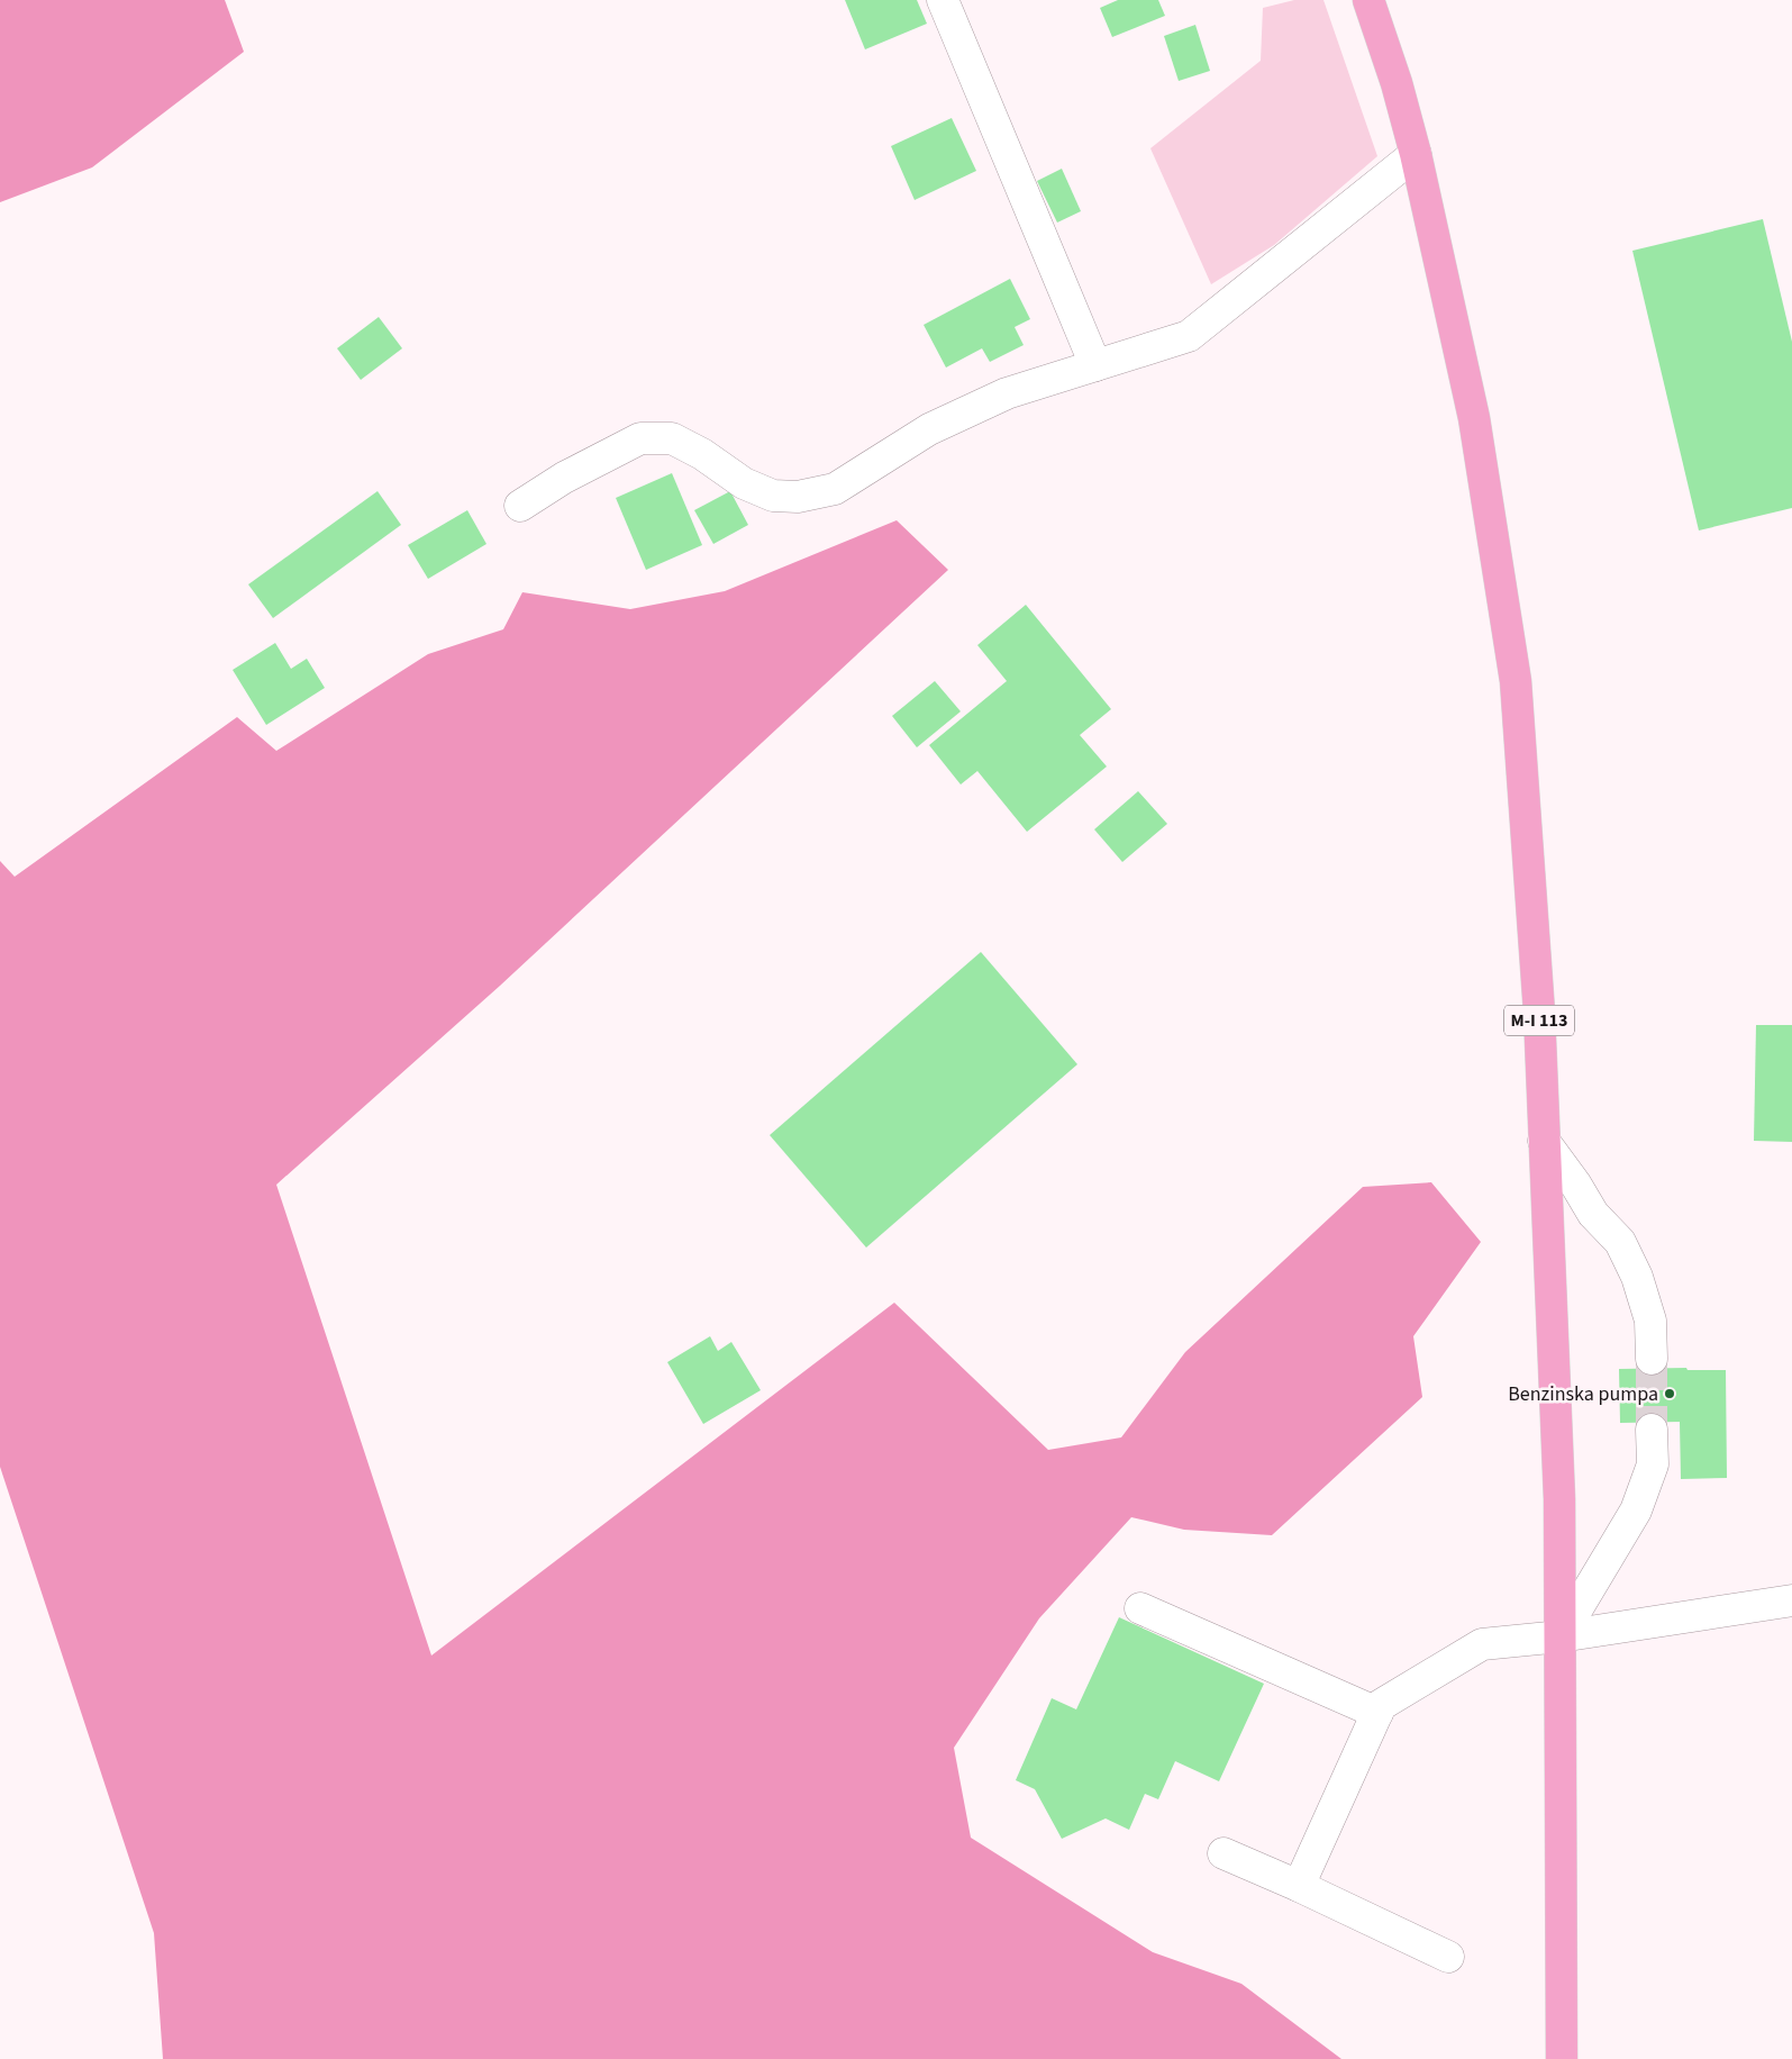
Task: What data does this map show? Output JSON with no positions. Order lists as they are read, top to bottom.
{
  "streets": {
    "main road": ["M-I 113"]
  },
  "places": ["Benzinska pumpa"]
}
